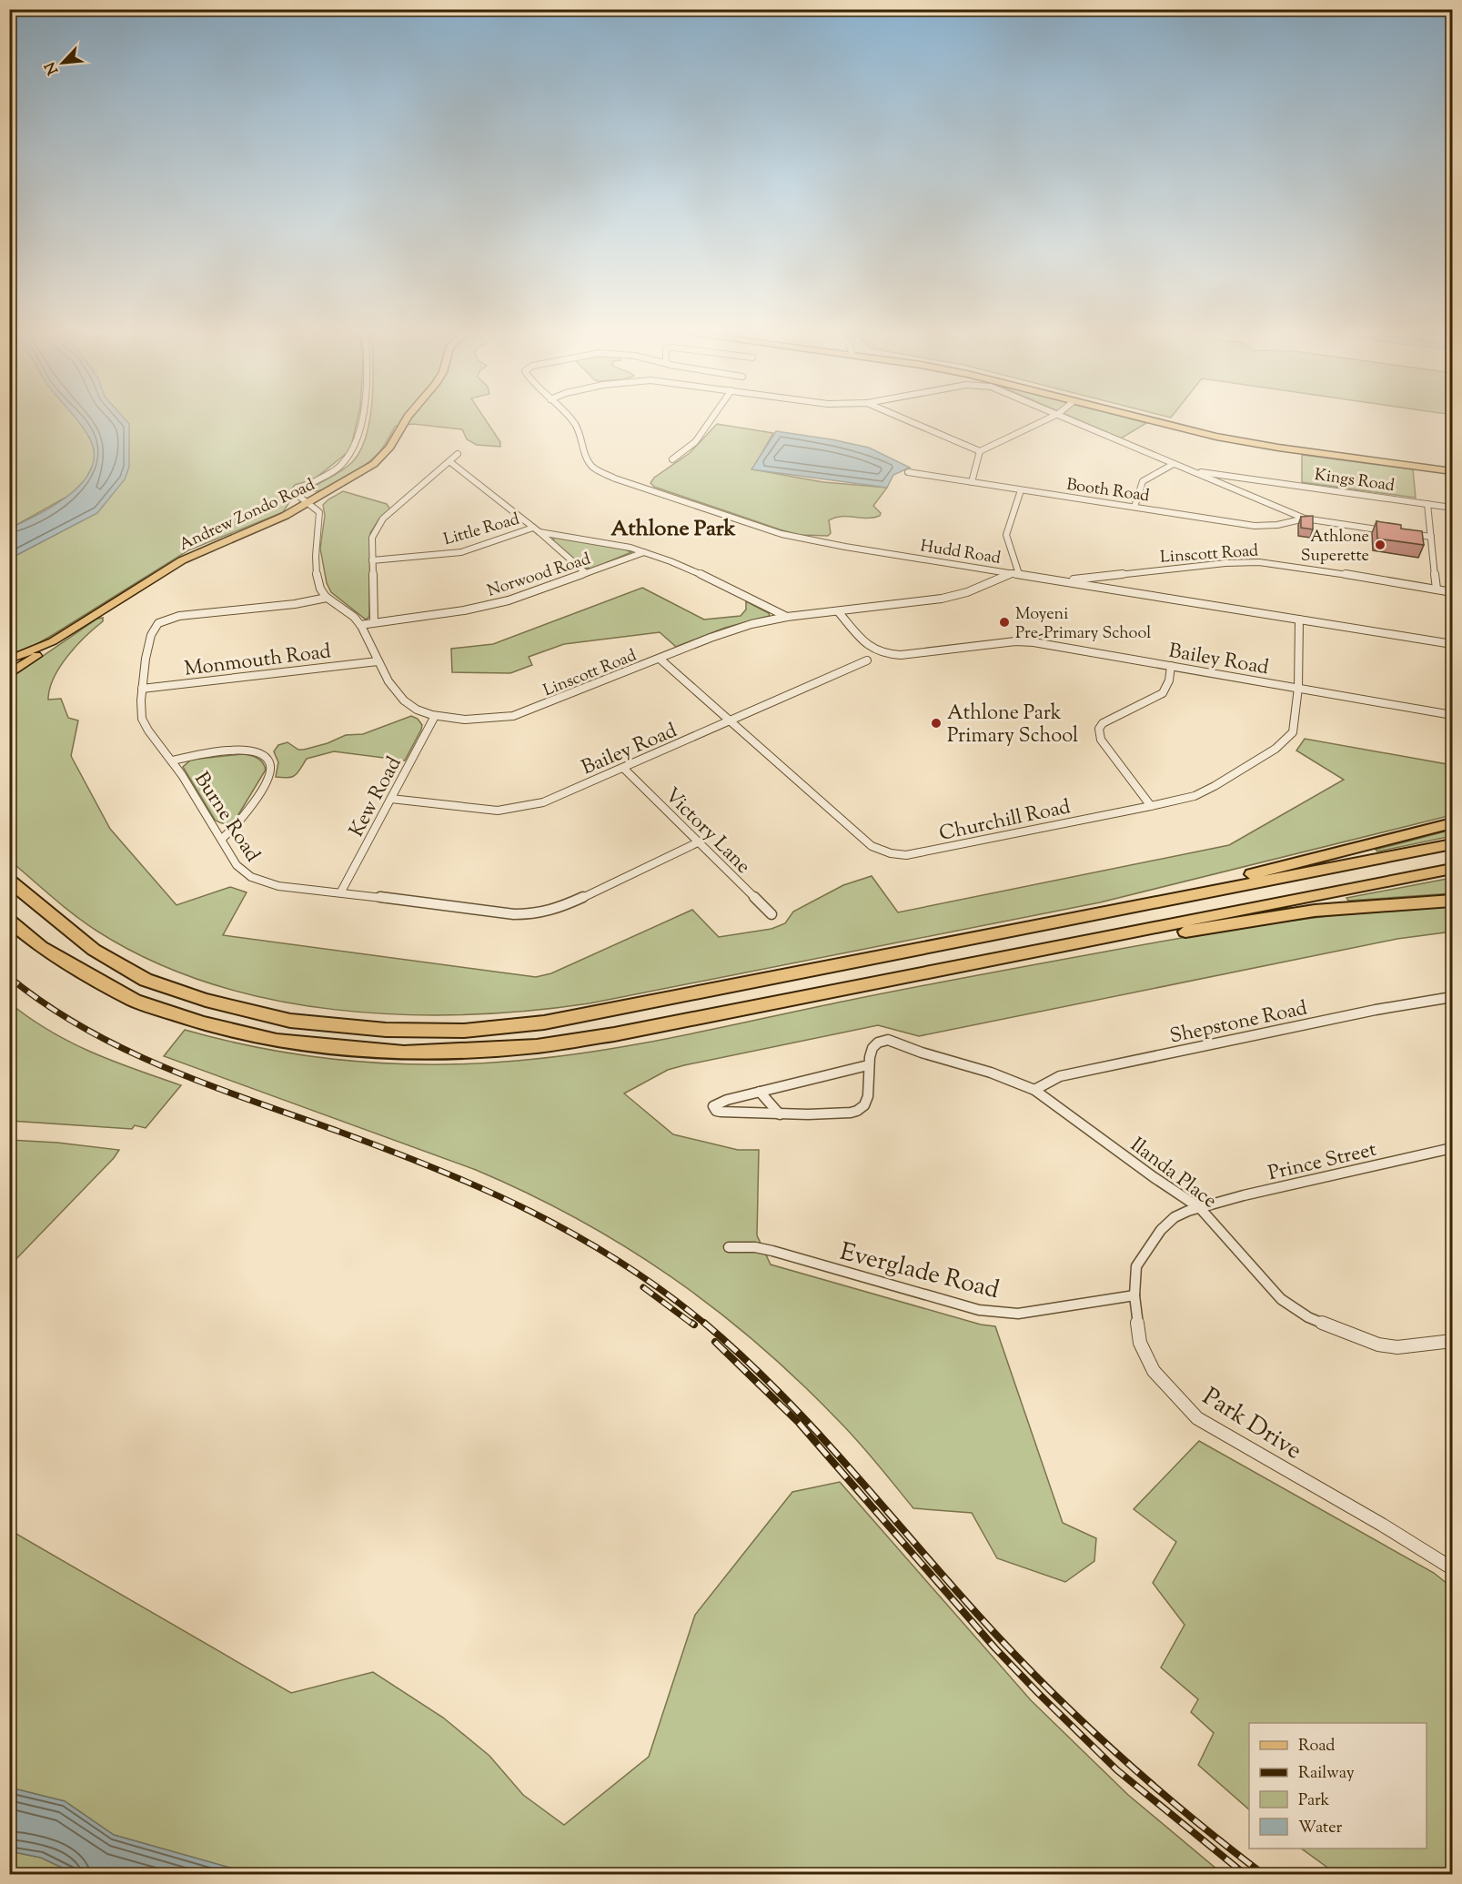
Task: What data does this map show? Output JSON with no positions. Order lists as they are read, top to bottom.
{
  "streets": {
    "main road": ["Andrew Zondo Road"],
    "street": [
      "Kings Road",
      "Booth Road",
      "Little Road",
      "Hudd Road",
      "Linscott Road",
      "Norwood Road",
      "Bailey Road",
      "Monmouth Road",
      "Kew Road",
      "Burne Road",
      "Churchill Road",
      "Victory Lane",
      "Shepstone Road",
      "Prince Street",
      "Ilanda Place",
      "Everglade Road",
      "Park Drive"
    ]
  },
  "crossings": [
    ["Hudd Road", "Linscott Road"],
    ["Hudd Road", "Churchill Road"],
    ["Linscott Road", "Norwood Road"],
    ["Linscott Road", "Bailey Road"],
    ["Linscott Road", "Monmouth Road"],
    ["Linscott Road", "Kew Road"],
    ["Linscott Road", "Burne Road"],
    ["Linscott Road", "Churchill Road"],
    ["Bailey Road", "Kew Road"],
    ["Bailey Road", "Churchill Road"],
    ["Bailey Road", "Victory Lane"],
    ["Monmouth Road", "Burne Road"],
    ["Kew Road", "Burne Road"],
    ["Burne Road", "Victory Lane"],
    ["Shepstone Road", "Ilanda Place"],
    ["Prince Street", "Ilanda Place"],
    ["Prince Street", "Park Drive"],
    ["Ilanda Place", "Park Drive"],
    ["Everglade Road", "Park Drive"]
  ],
  "districts": ["Athlone Park"],
  "places": ["Athlone Superette", "Moyeni Pre-Primary School", "Athlone Park Primary School"],
  "legend": [
    "Road",
    "Railway",
    "Park",
    "Water"
  ],
  "north": "bottom left"
}
